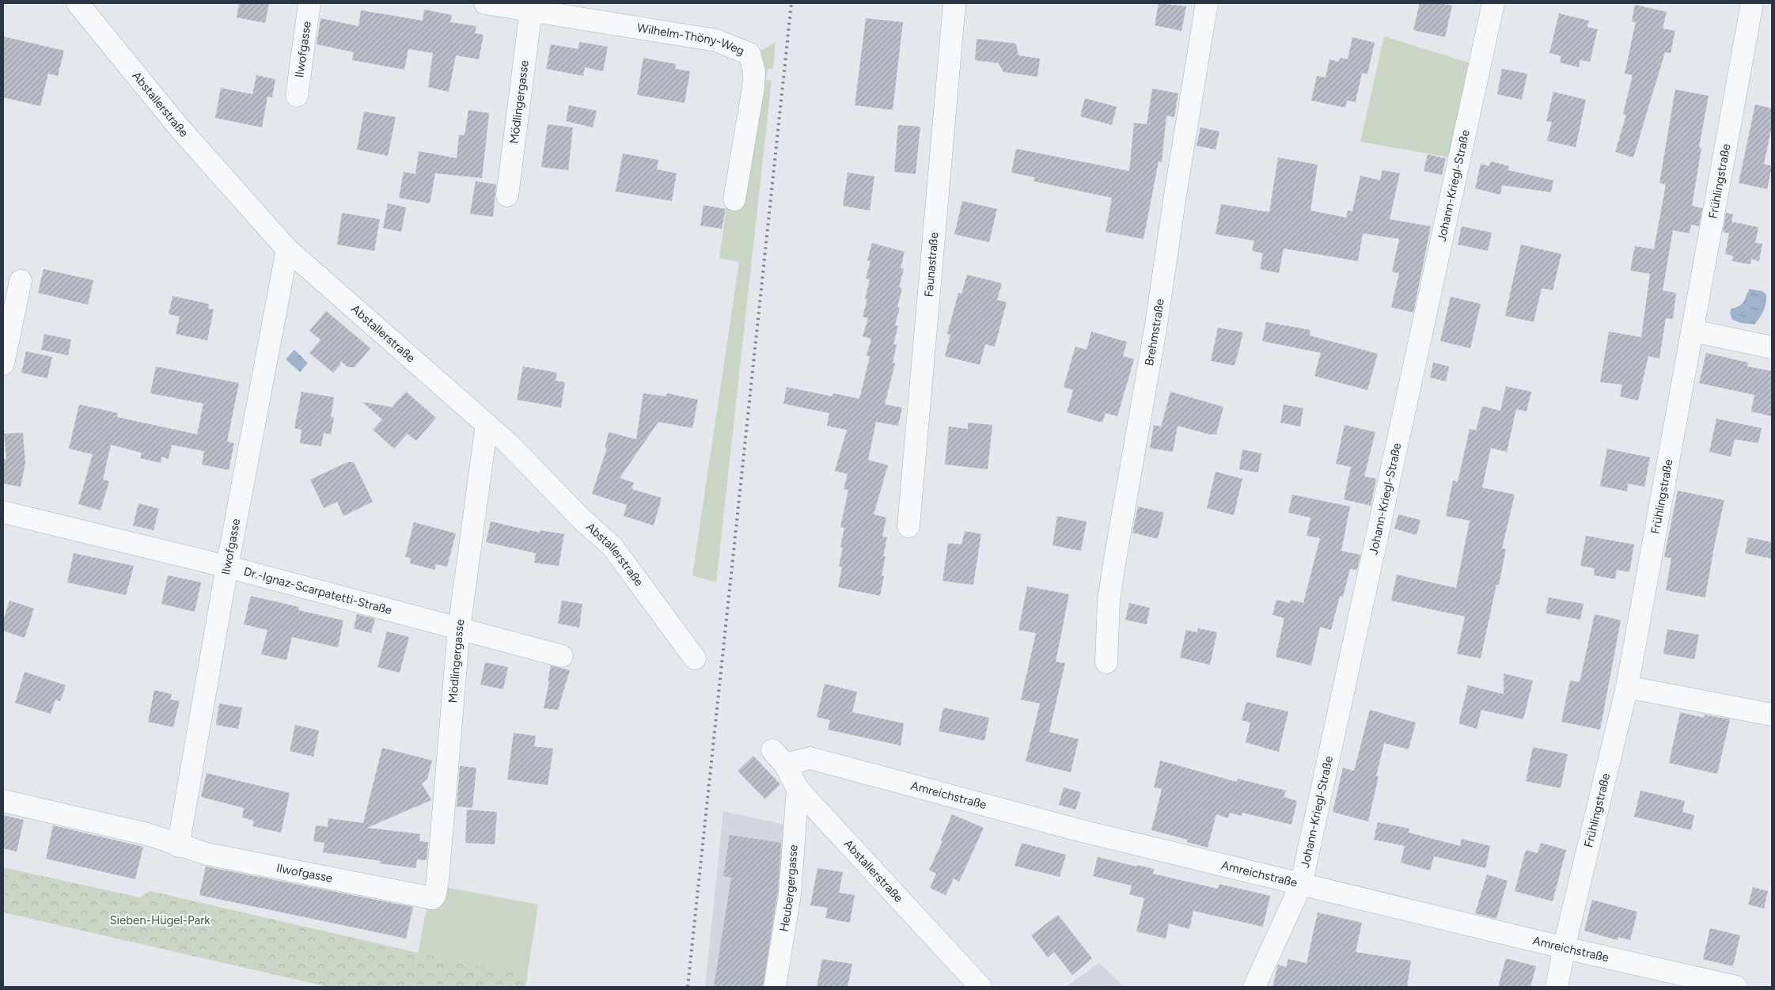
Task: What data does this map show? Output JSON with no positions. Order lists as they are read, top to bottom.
{
  "streets": {
    "street": [
      "Wilhelm-Thöny-Weg",
      "Ilwofgasse",
      "Mödlingergasse",
      "Abstallerstraße",
      "Frühlingstraße",
      "Johann-Kriegl-Straße",
      "Faunastraße",
      "Brehmstraße",
      "Dr.-Ignaz-Scarpatetti-Straße",
      "Amreichstraße",
      "Heubergergasse"
    ]
  },
  "crossings": [
    ["Wilhelm-Thöny-Weg", "Mödlingergasse"],
    ["Ilwofgasse", "Mödlingergasse"],
    ["Ilwofgasse", "Abstallerstraße"],
    ["Ilwofgasse", "Dr.-Ignaz-Scarpatetti-Straße"],
    ["Mödlingergasse", "Abstallerstraße"],
    ["Mödlingergasse", "Dr.-Ignaz-Scarpatetti-Straße"],
    ["Abstallerstraße", "Amreichstraße"],
    ["Abstallerstraße", "Heubergergasse"],
    ["Frühlingstraße", "Amreichstraße"],
    ["Johann-Kriegl-Straße", "Amreichstraße"]
  ],
  "parks": ["Sieben-Hügel-Park"]
}
